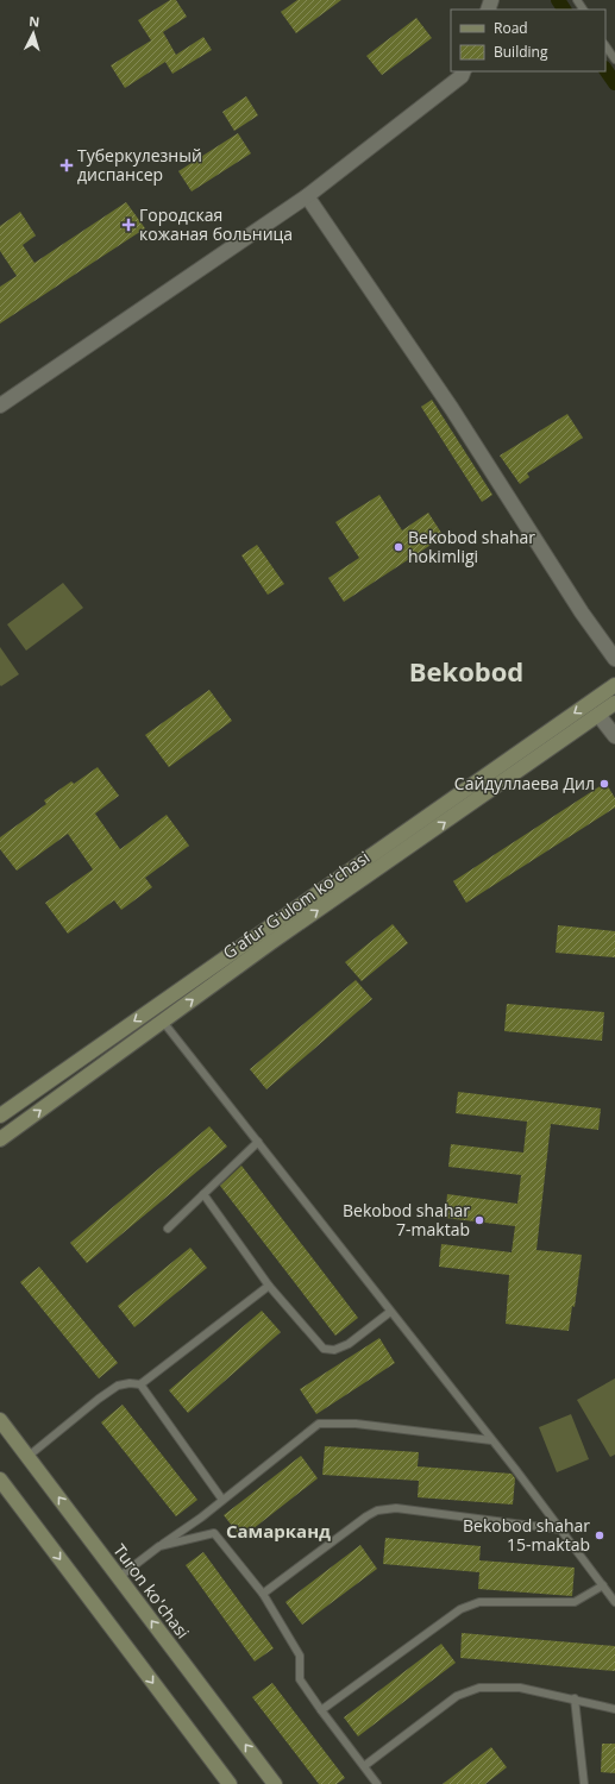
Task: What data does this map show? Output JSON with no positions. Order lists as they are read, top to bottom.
{
  "streets": {
    "main road": ["Gʻafur Gʻulom koʻchasi", "Turon ko'chasi"]
  },
  "districts": ["Bekobod", "Самарканд"],
  "places": {
    "health": ["Туберкулезный диспансер", "Городская кожаная больница"],
    "other": [
      "Bekobod shahar hokimligi",
      "Сайдуллаева Дил",
      "Bekobod shahar 7-maktab",
      "Bekobod shahar 15-maktab"
    ]
  },
  "legend": ["Road", "Building"],
  "north": "top"
}
